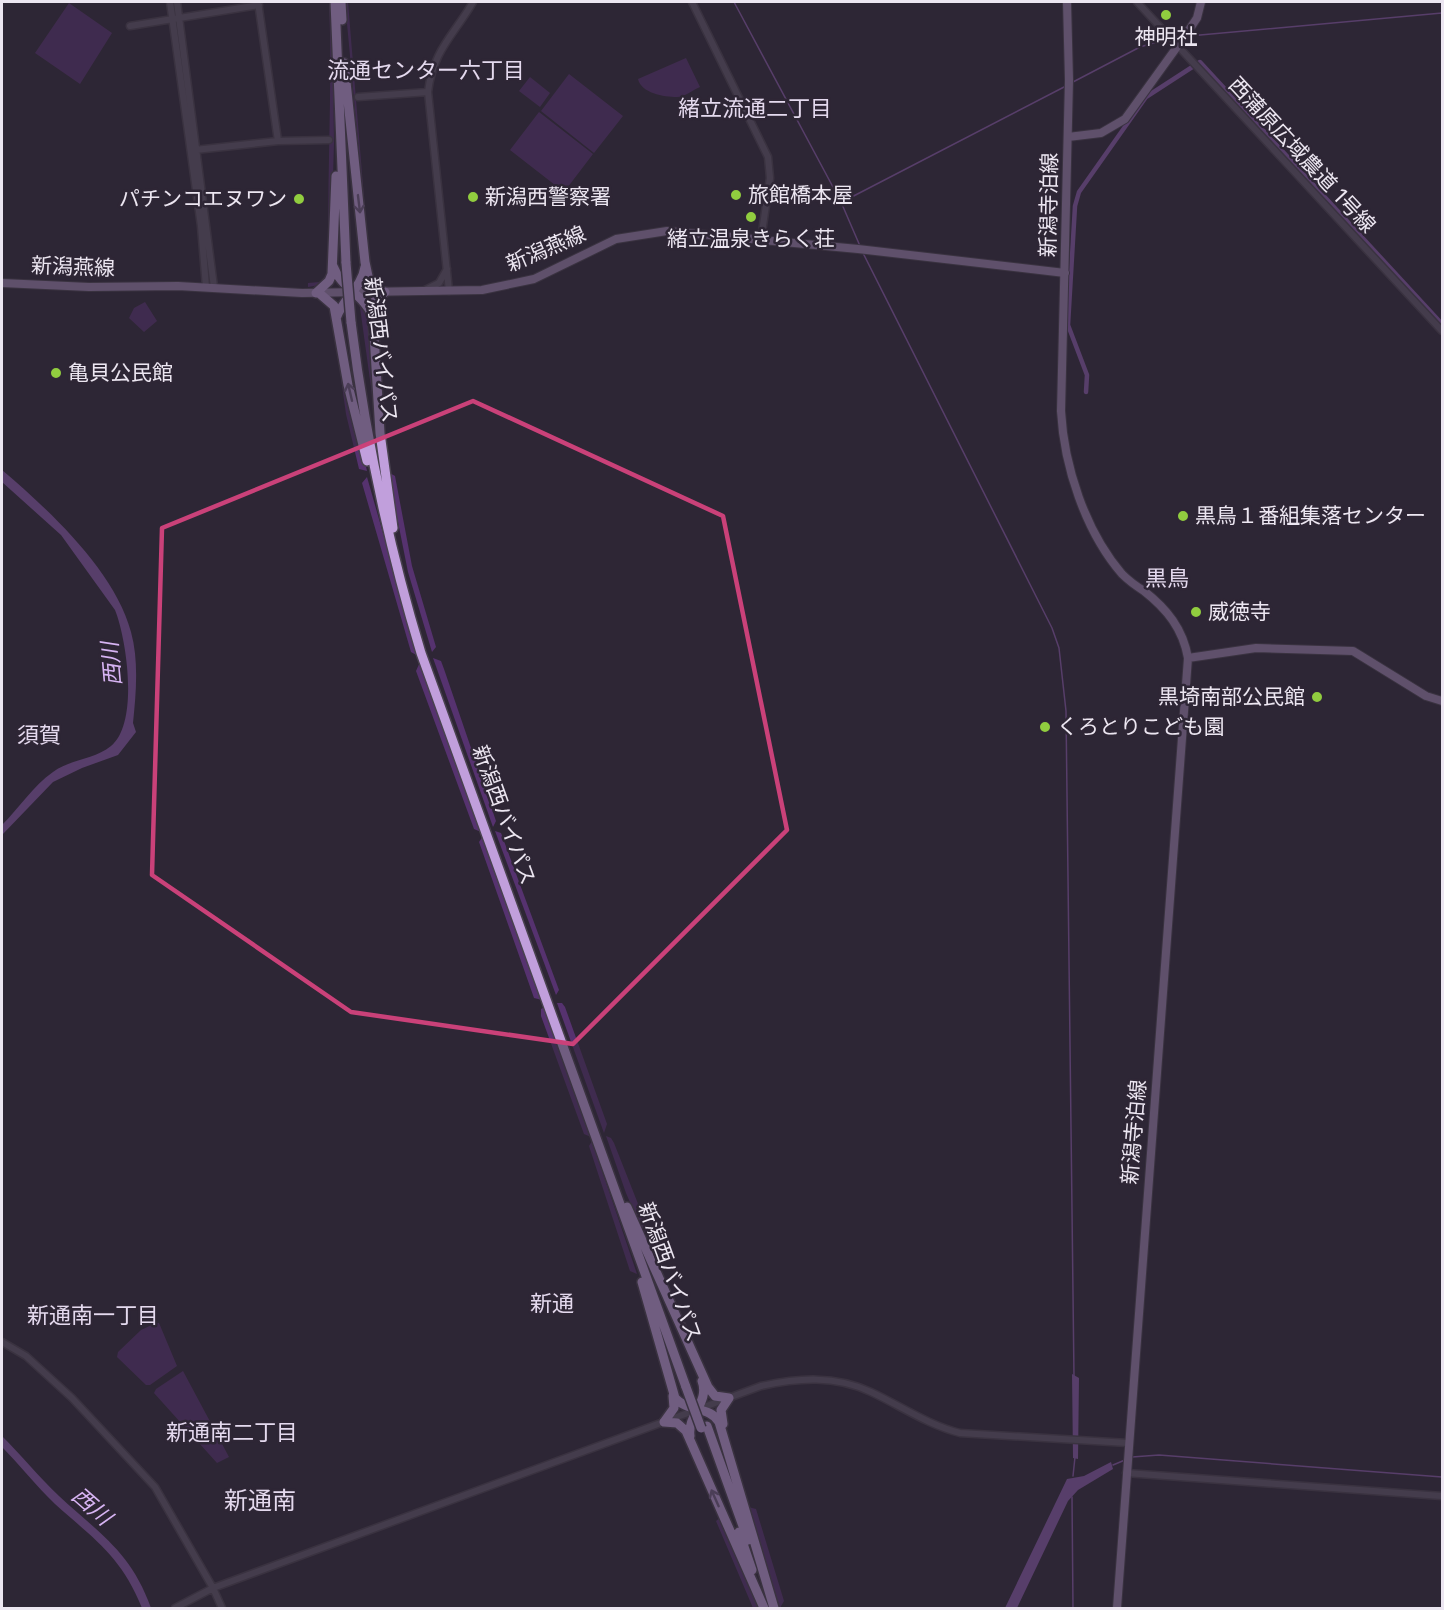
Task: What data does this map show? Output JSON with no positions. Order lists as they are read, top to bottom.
{
  "streets": {
    "highway": ["新潟西バイパス"],
    "main road": ["新潟寺泊線", "新潟燕線"],
    "street": ["西蒲原広域農道 1号線"]
  },
  "crossings": [
    ["西蒲原広域農道 1号線", "新潟寺泊線"],
    ["新潟寺泊線", "新潟燕線"]
  ],
  "districts": [
    "流通センター六丁目",
    "緒立流通二丁目",
    "黒鳥",
    "須賀",
    "新通",
    "新通南一丁目",
    "新通南二丁目",
    "新通南"
  ],
  "water": ["西川"],
  "places": [
    "神明社",
    "旅館橋本屋",
    "新潟西警察署",
    "パチンコエヌワン",
    "緒立温泉きらく荘",
    "亀貝公民館",
    "黒鳥１番組集落センター",
    "威徳寺",
    "黒埼南部公民館",
    "くろとりこども園"
  ]
}
